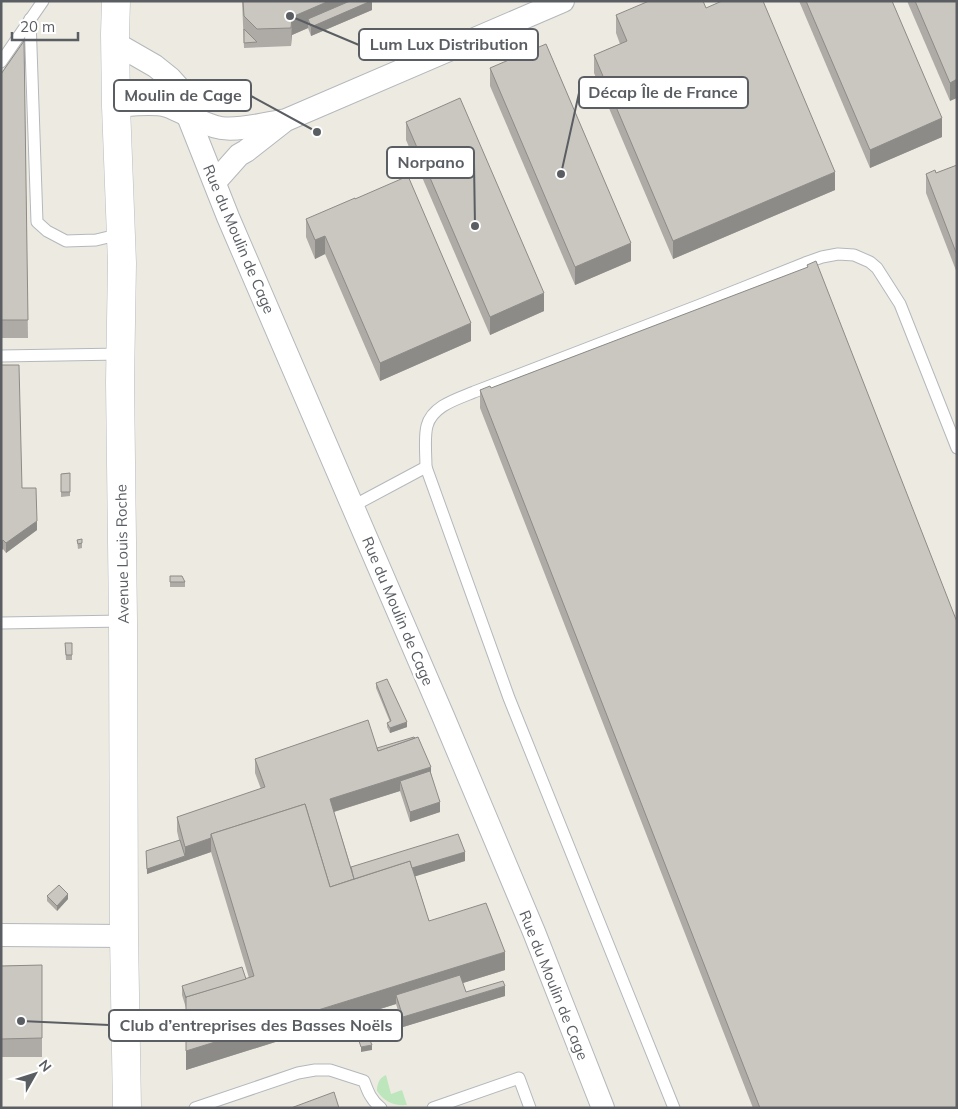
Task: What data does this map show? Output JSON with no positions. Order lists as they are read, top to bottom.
{
  "streets": {
    "main road": ["Avenue Louis Roche"],
    "street": ["Rue du Moulin de Cage"]
  },
  "crossings": [
    ["Rue du Moulin de Cage", "Avenue Louis Roche"]
  ],
  "places": [
    "Lum Lux Distribution",
    "Moulin de Cage",
    "Décap Île de France",
    "Norpano",
    "Club d’entreprises des Basses Noëls"
  ],
  "scale_bar": "20 m",
  "north": "top right"
}
